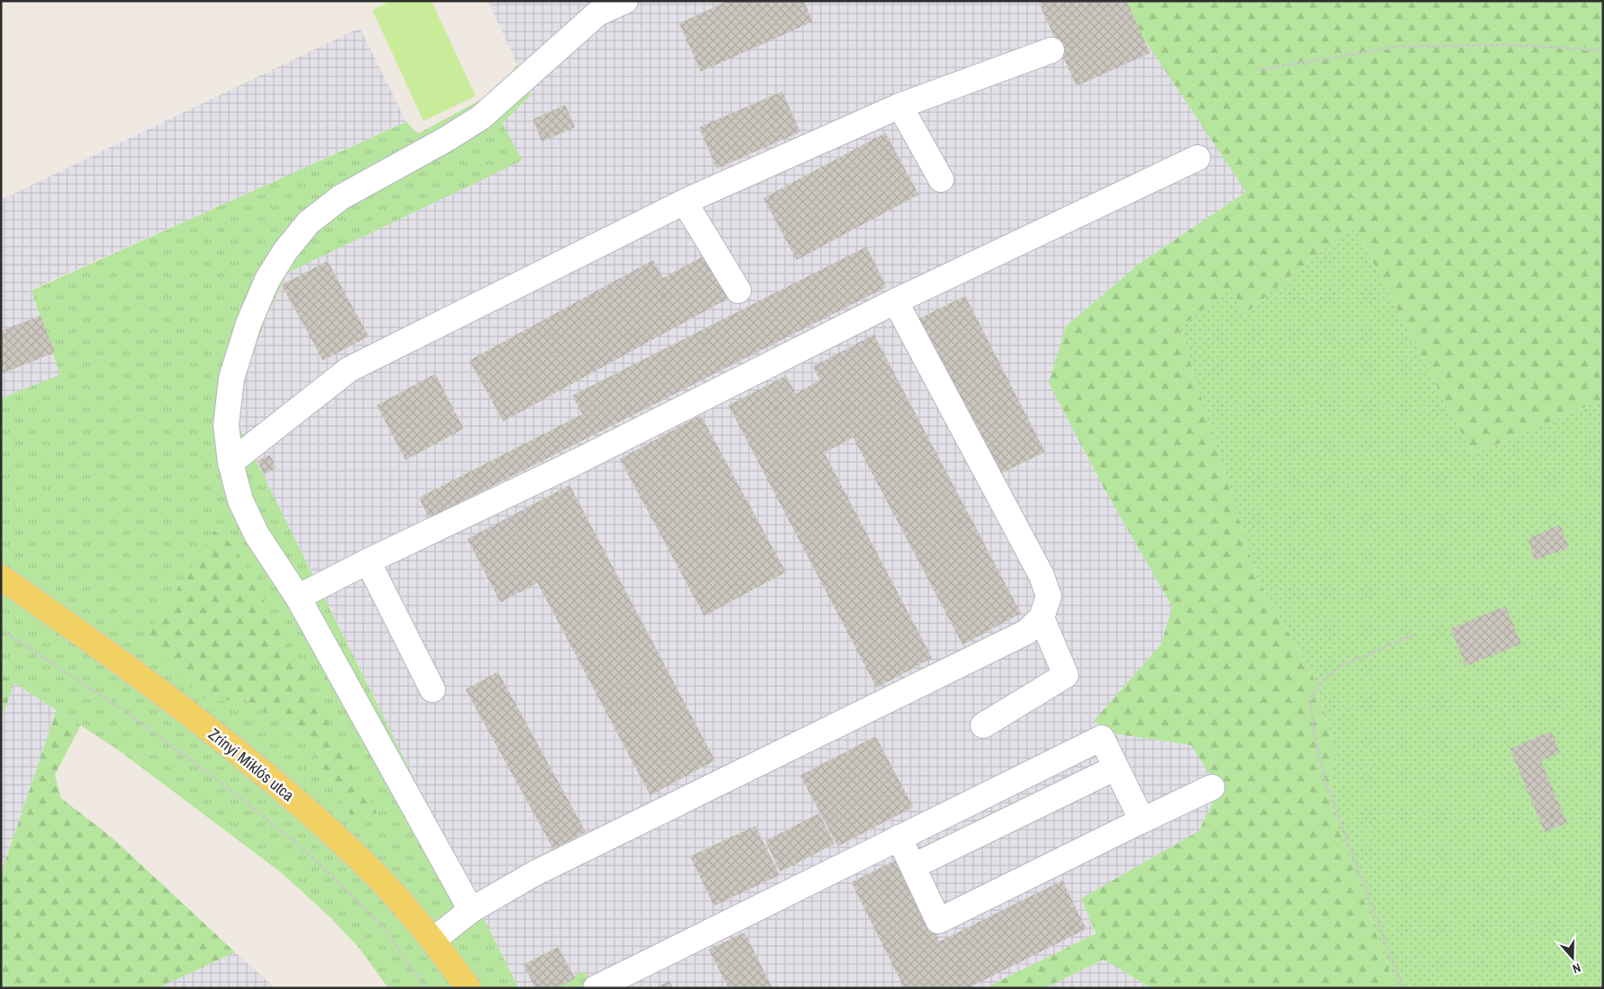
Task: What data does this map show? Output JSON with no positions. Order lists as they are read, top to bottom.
{
  "streets": {
    "main road": ["Zrínyi Miklós utca"]
  },
  "north": "bottom"
}
